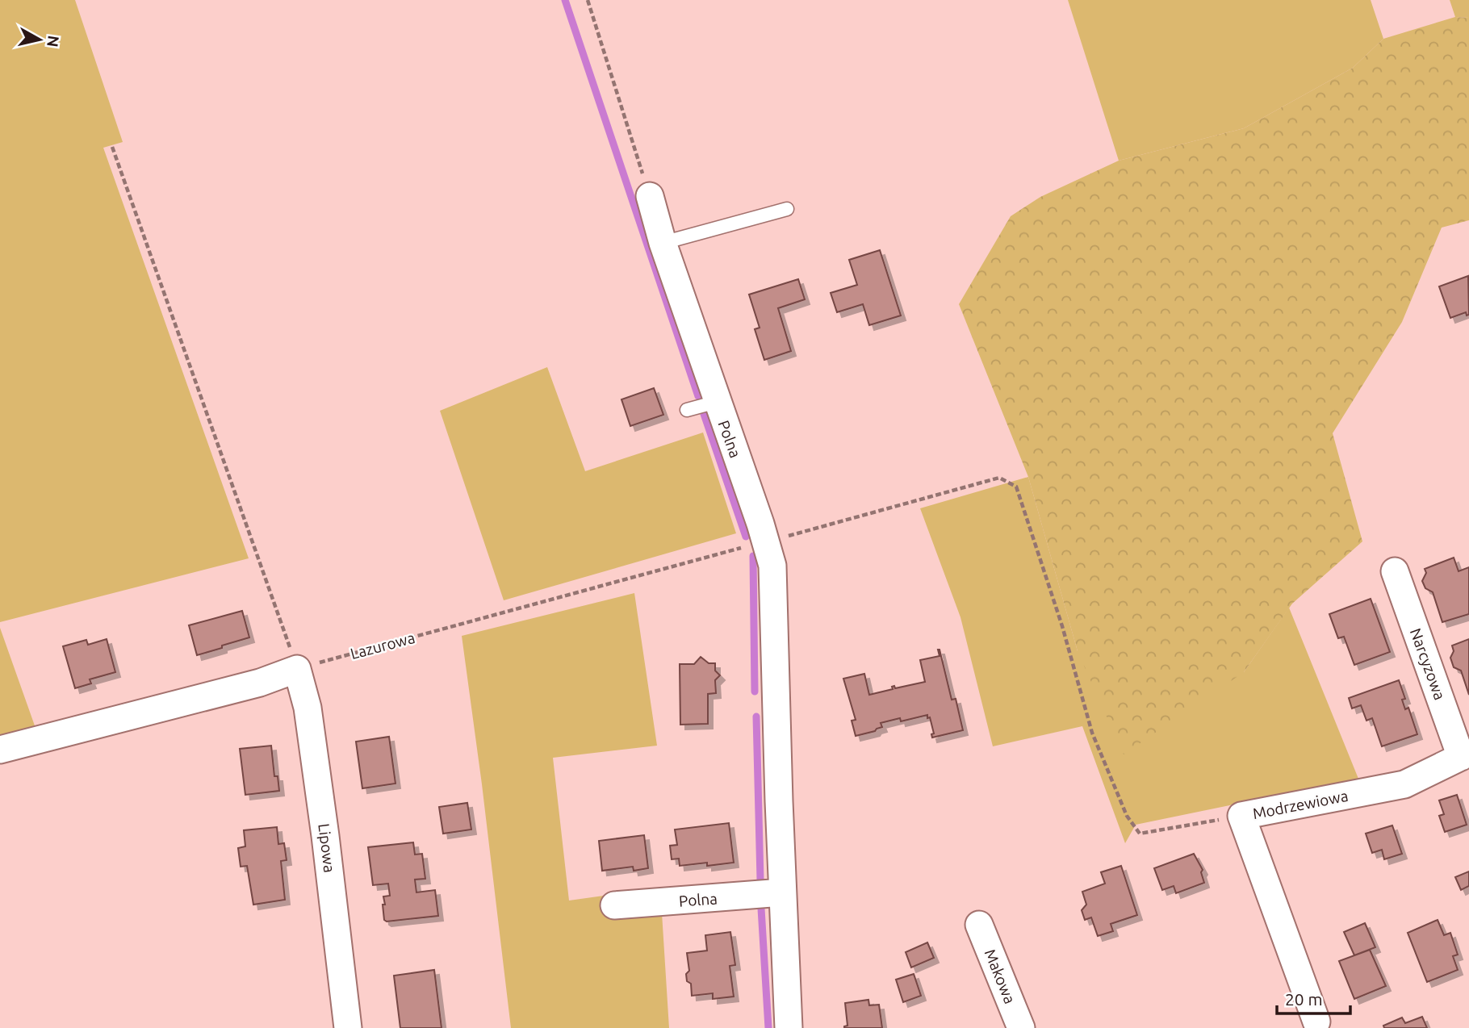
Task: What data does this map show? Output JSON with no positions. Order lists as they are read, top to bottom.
{
  "streets": {
    "street": [
      "Polna",
      "Narcyzowa",
      "Modrzewiowa",
      "Lipowa",
      "Makowa"
    ],
    "path": ["Lazurowa"]
  },
  "crossings": [
    ["Polna", "Lazurowa"],
    ["Lazurowa", "Modrzewiowa"],
    ["Lazurowa", "Lipowa"],
    ["Narcyzowa", "Modrzewiowa"]
  ],
  "scale_bar": "20 m",
  "north": "right"
}
